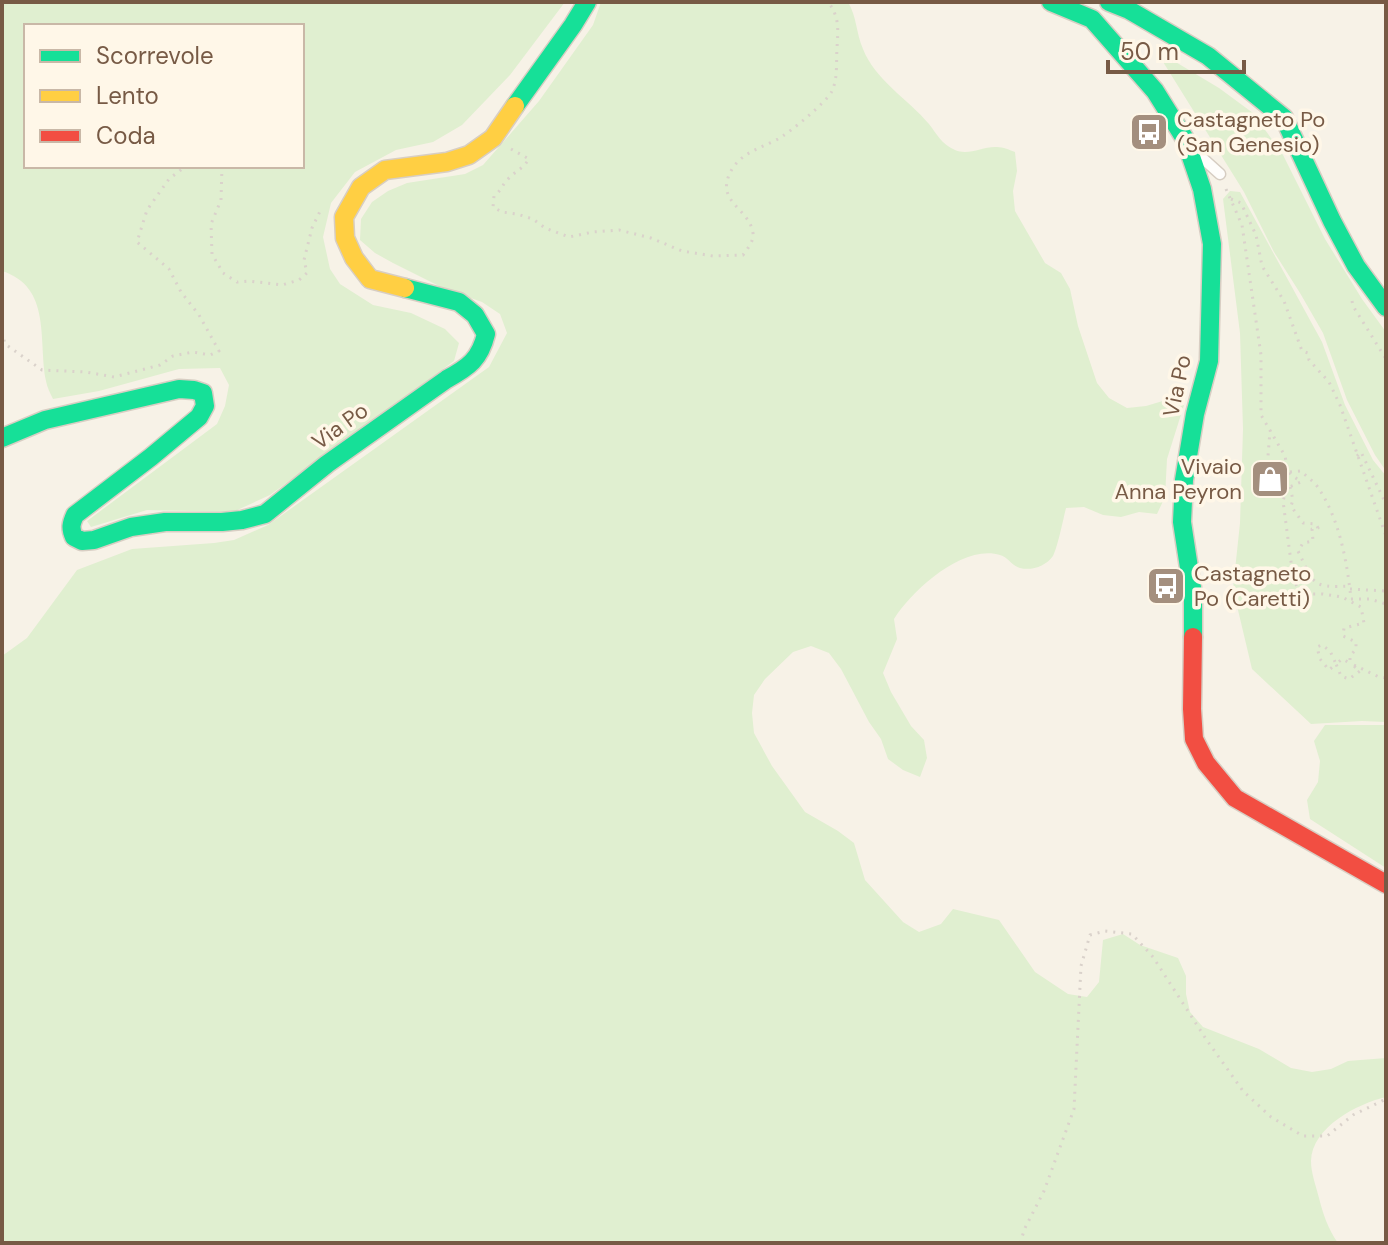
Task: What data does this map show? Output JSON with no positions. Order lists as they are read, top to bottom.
{
  "streets": {
    "street": ["Via Po"]
  },
  "places": {
    "bus stop": ["Castagneto Po (San Genesio)", "Castagneto Po (Caretti)"],
    "shop": ["Vivaio Anna Peyron"]
  },
  "legend": ["Scorrevole", "Lento", "Coda"],
  "scale_bar": "50 m"
}
